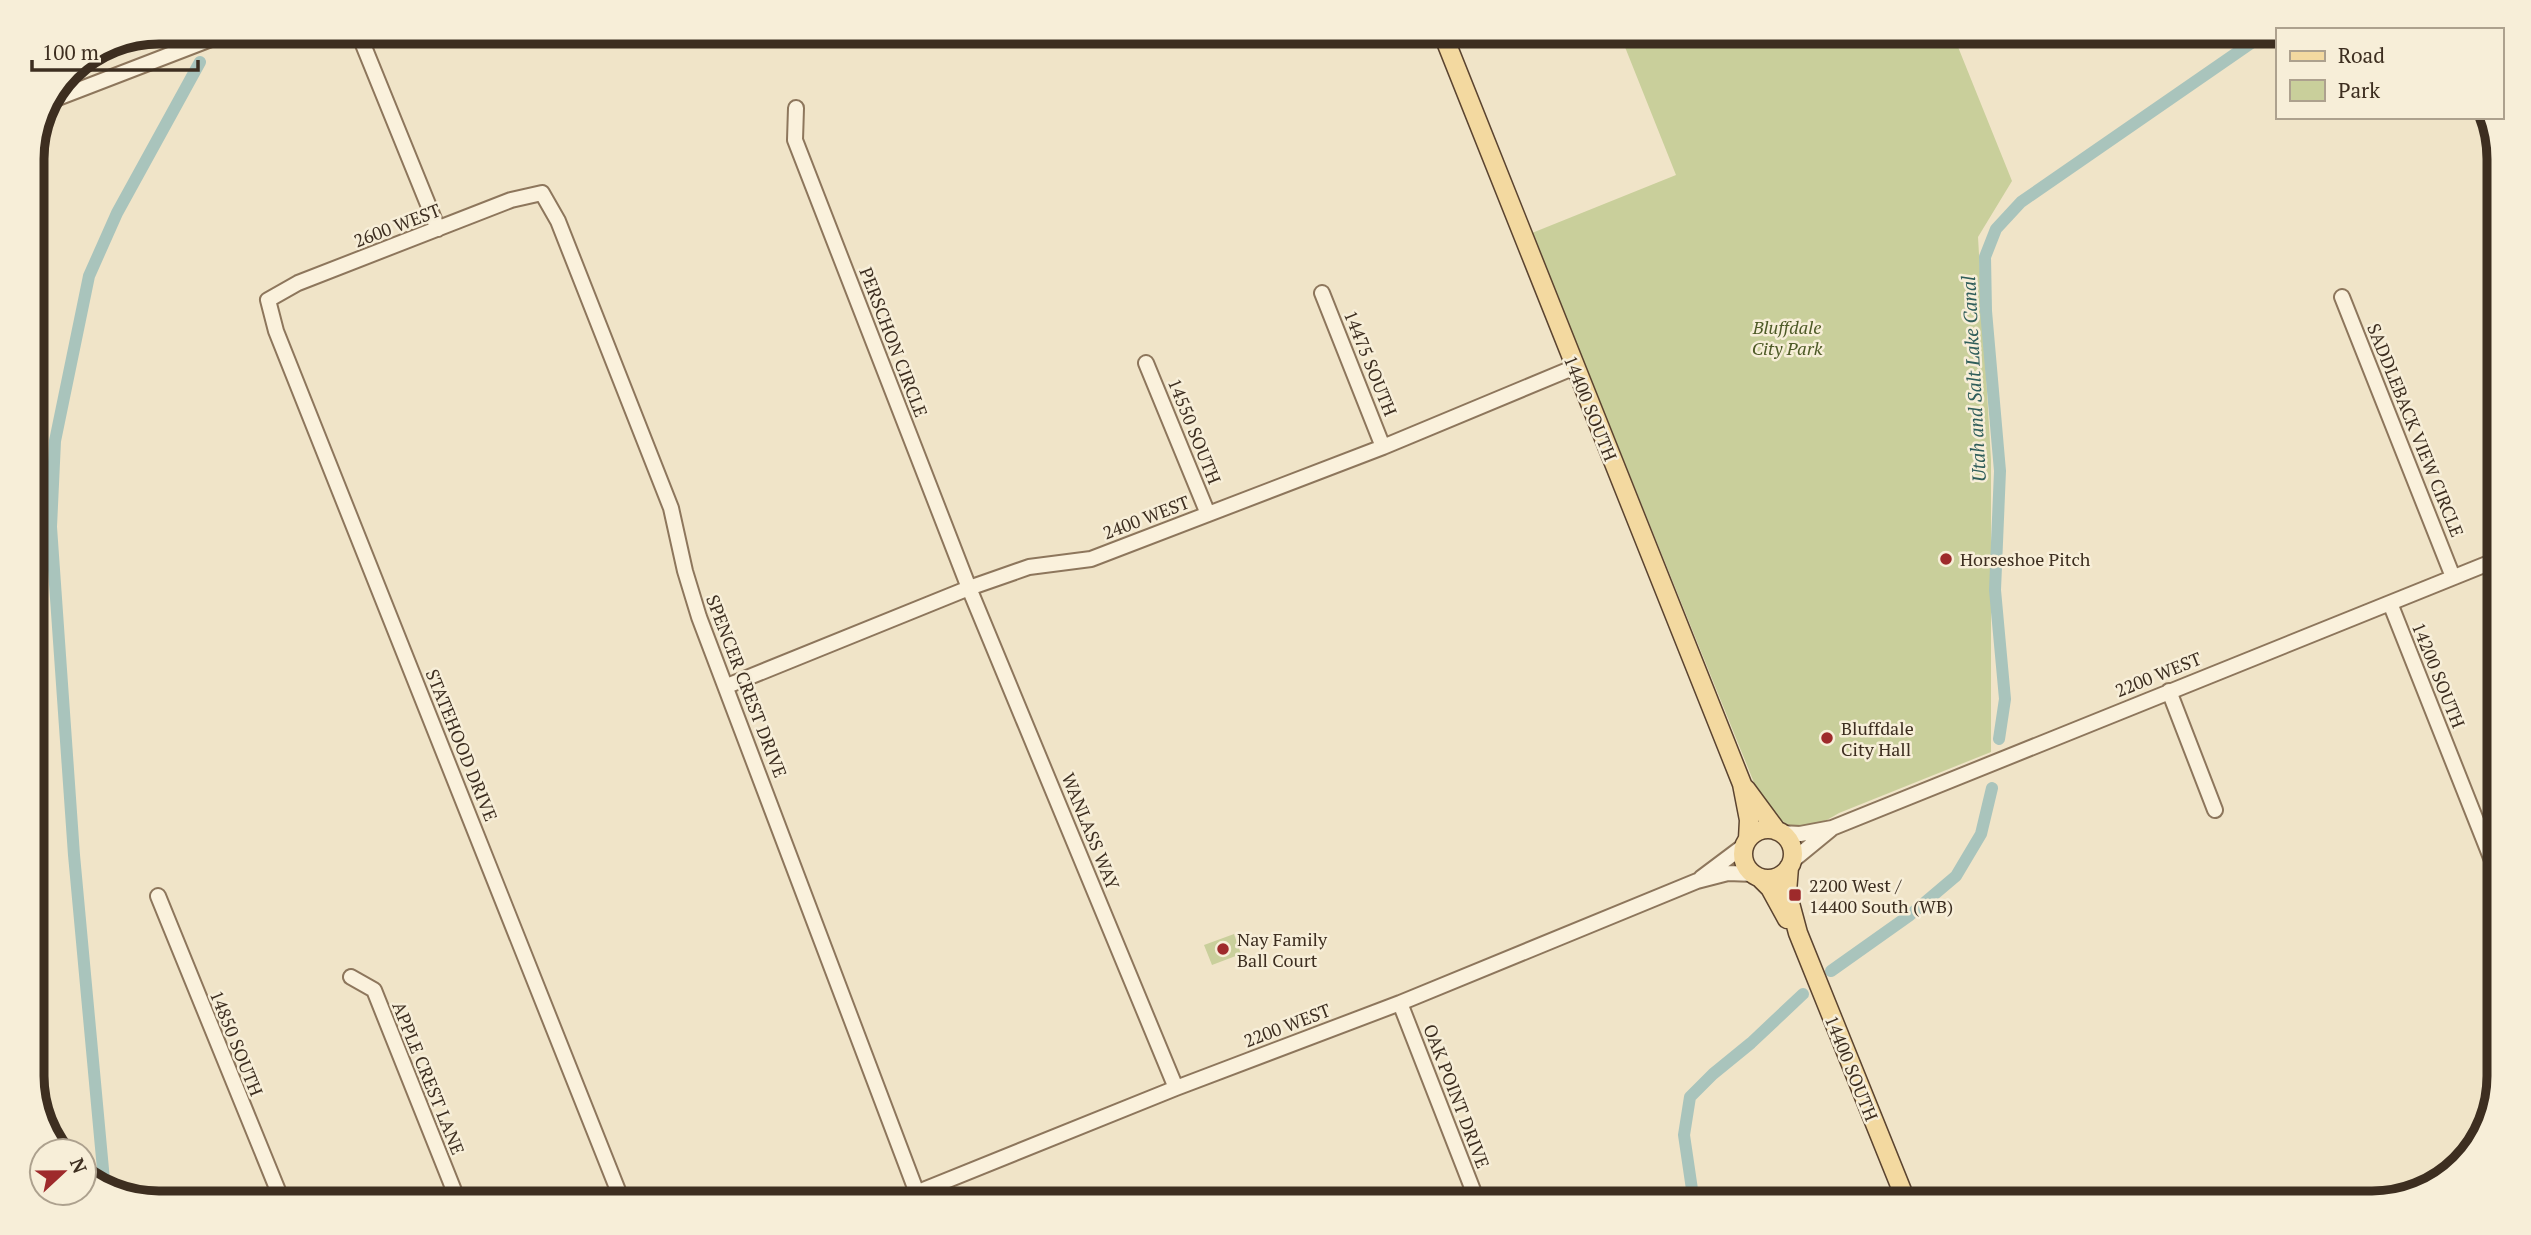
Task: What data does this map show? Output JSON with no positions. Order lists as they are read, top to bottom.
{
  "streets": {
    "main road": ["14400 SOUTH"],
    "street": [
      "2600 WEST",
      "PERSCHON CIRCLE",
      "14475 SOUTH",
      "SADDLEBACK VIEW CIRCLE",
      "14550 SOUTH",
      "2400 WEST",
      "2200 WEST",
      "14200 SOUTH",
      "SPENCER CREST DRIVE",
      "STATEHOOD DRIVE",
      "WANLASS WAY",
      "14850 SOUTH",
      "APPLE CREST LANE",
      "OAK POINT DRIVE"
    ]
  },
  "crossings": [
    ["2600 WEST", "SPENCER CREST DRIVE"],
    ["2600 WEST", "STATEHOOD DRIVE"],
    ["PERSCHON CIRCLE", "2400 WEST"],
    ["PERSCHON CIRCLE", "WANLASS WAY"],
    ["14475 SOUTH", "2400 WEST"],
    ["14400 SOUTH", "2400 WEST"],
    ["14400 SOUTH", "2200 WEST"],
    ["SADDLEBACK VIEW CIRCLE", "2200 WEST"],
    ["14550 SOUTH", "2400 WEST"],
    ["2400 WEST", "SPENCER CREST DRIVE"],
    ["2400 WEST", "WANLASS WAY"],
    ["2200 WEST", "14200 SOUTH"],
    ["2200 WEST", "WANLASS WAY"],
    ["2200 WEST", "OAK POINT DRIVE"]
  ],
  "water": ["Utah and Salt Lake Canal"],
  "parks": ["Bluffdale City Park"],
  "places": {
    "other": ["Horseshoe Pitch", "Bluffdale City Hall", "Nay Family Ball Court"],
    "transit": ["2200 West / 14400 South (WB)"]
  },
  "legend": ["Road", "Park"],
  "scale_bar": "100 m",
  "north": "right"
}
